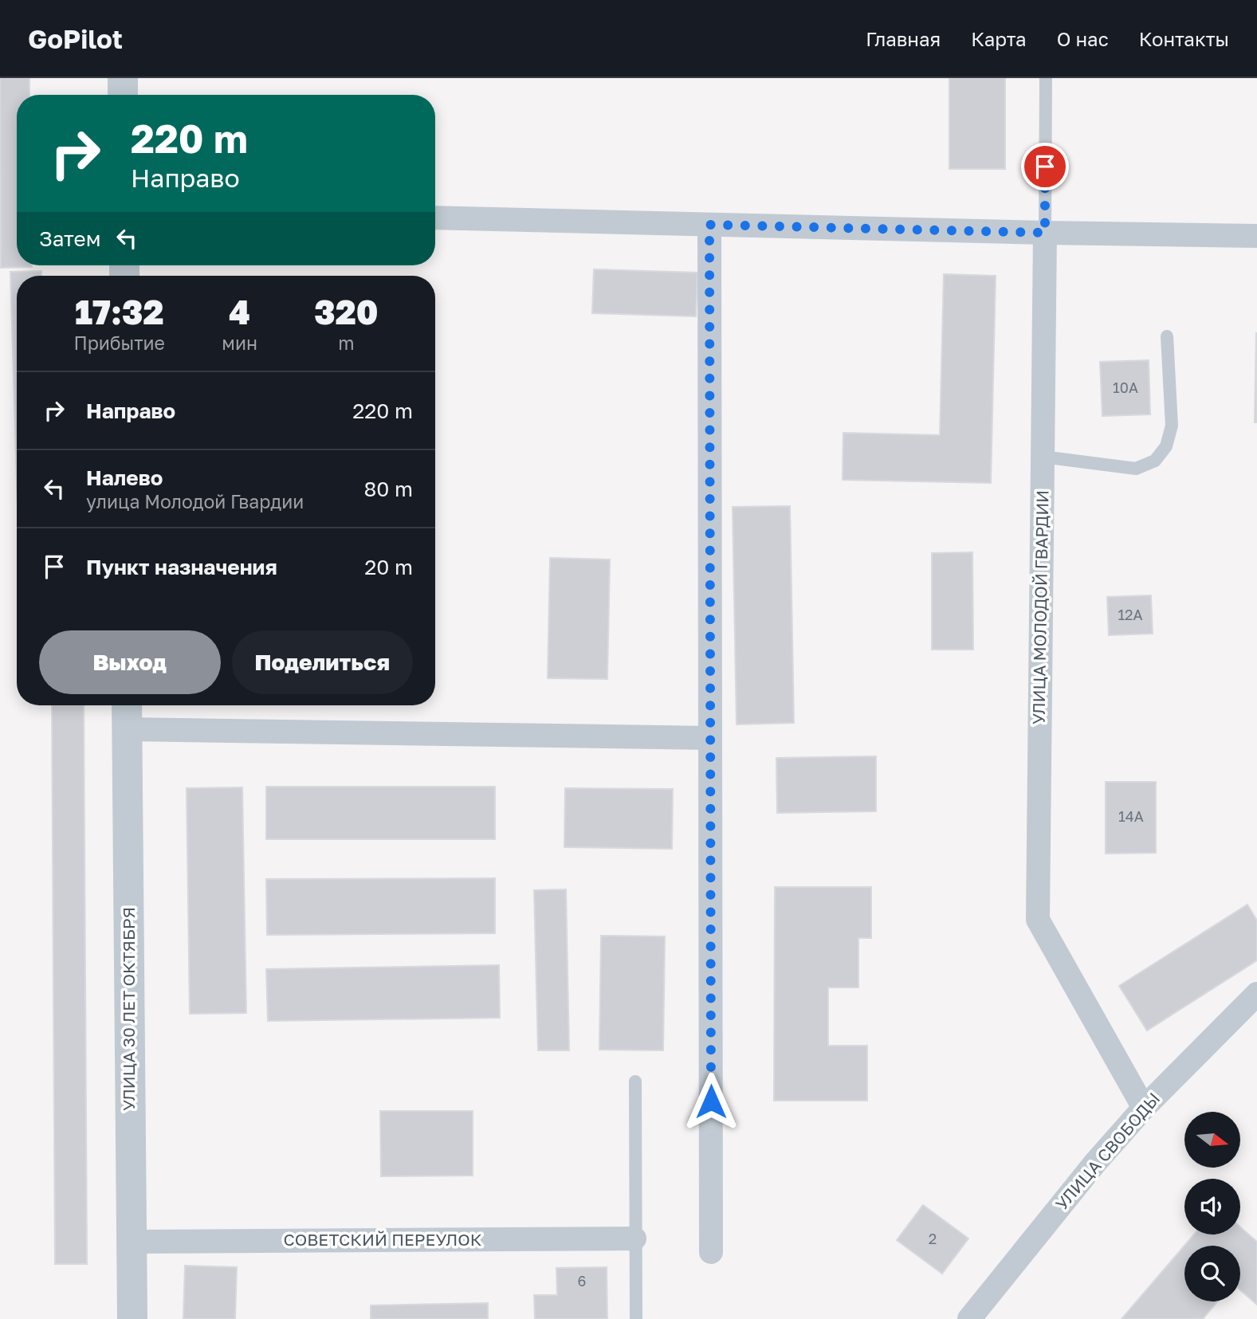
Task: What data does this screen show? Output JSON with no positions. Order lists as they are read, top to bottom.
{
  "streets": {
    "street": [
      "УЛИЦА МОЛОДОЙ ГВАРДИИ",
      "УЛИЦА 30 ЛЕТ ОКТЯБРЯ",
      "УЛИЦА СВОБОДЫ",
      "СОВЕТСКИЙ ПЕРЕУЛОК"
    ]
  },
  "crossings": [
    ["УЛИЦА МОЛОДОЙ ГВАРДИИ", "УЛИЦА СВОБОДЫ"],
    ["УЛИЦА 30 ЛЕТ ОКТЯБРЯ", "СОВЕТСКИЙ ПЕРЕУЛОК"]
  ],
  "house_numbers": [
    "10А",
    "12А",
    "14А",
    "2",
    "6"
  ],
  "north": "right",
  "page": {
    "header": "GoPilot",
    "nav": [
      "Главная",
      "Карта",
      "О нас",
      "Контакты"
    ],
    "turn": ["220 m", "Направо"],
    "then": "Затем",
    "eta": [
      "17:32",
      "Прибытие",
      "4",
      "мин",
      "320",
      "m"
    ],
    "list": [
      {
        "name": "Направо",
        "value": "220 m"
      },
      {
        "name": "Налево",
        "note": "улица Молодой Гвардии",
        "value": "80 m"
      },
      {
        "name": "Пункт назначения",
        "value": "20 m"
      }
    ],
    "buttons": ["Выход", "Поделиться"]
  }
}
